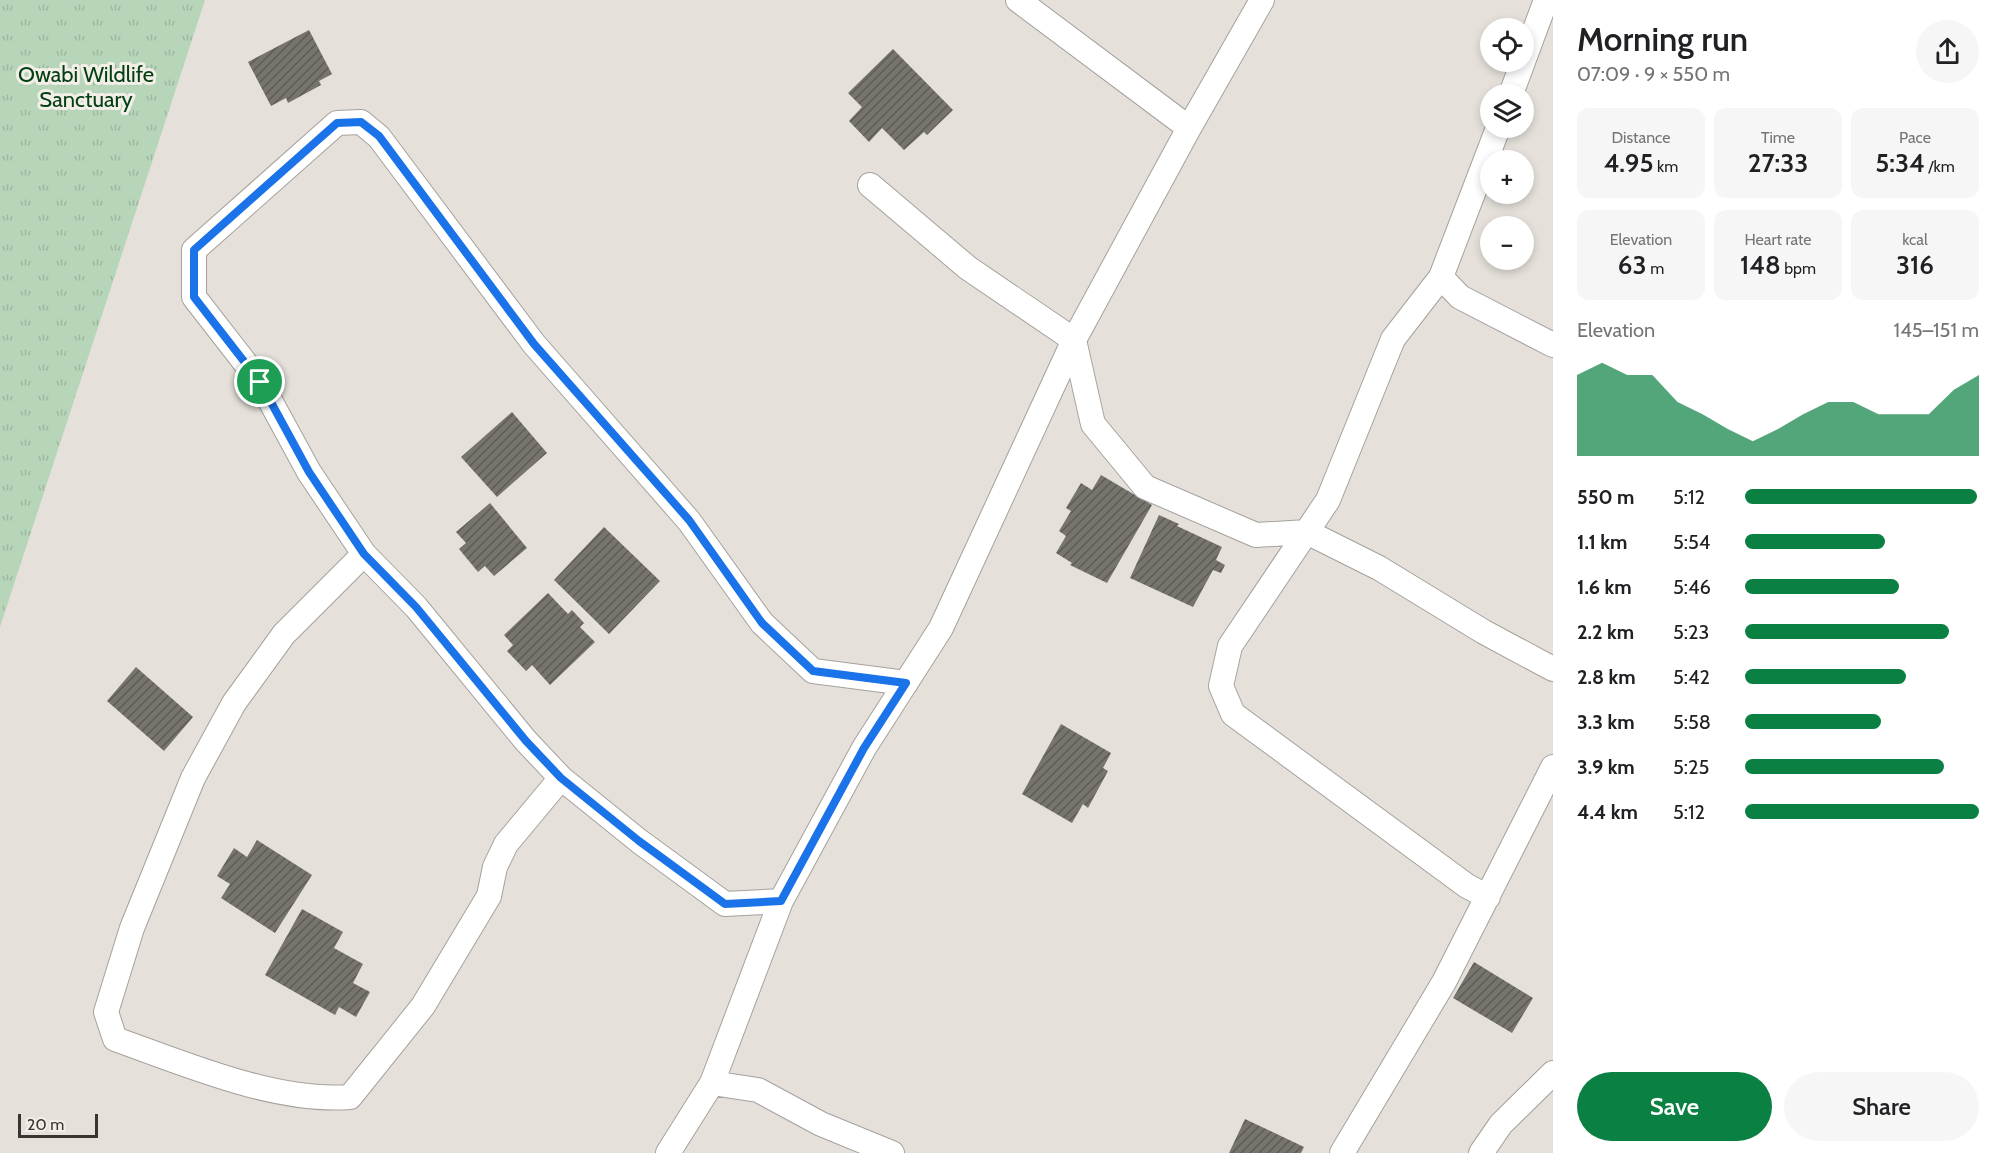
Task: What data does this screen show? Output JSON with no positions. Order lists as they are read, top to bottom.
{
  "parks": ["Owabi Wildlife Sanctuary"],
  "scale_bar": "20 m",
  "page": {
    "heading": ["Morning run", "07:09 · 9 × 550 m"],
    "map_buttons": ["+", "−"],
    "stats": [
      ["Distance", "4.95 km"],
      ["Time", "27:33"],
      ["Pace", "5:34 /km"],
      ["Elevation", "63 m"],
      ["Heart rate", "148 bpm"],
      ["kcal", "316"]
    ],
    "chart": ["Elevation", "145–151 m"],
    "list": [
      {
        "name": "550 m",
        "note": "5:12"
      },
      {
        "name": "1.1 km",
        "note": "5:54"
      },
      {
        "name": "1.6 km",
        "note": "5:46"
      },
      {
        "name": "2.2 km",
        "note": "5:23"
      },
      {
        "name": "2.8 km",
        "note": "5:42"
      },
      {
        "name": "3.3 km",
        "note": "5:58"
      },
      {
        "name": "3.9 km",
        "note": "5:25"
      },
      {
        "name": "4.4 km",
        "note": "5:12"
      }
    ],
    "buttons": ["Save", "Share"],
    "scale": "20 m"
  }
}
